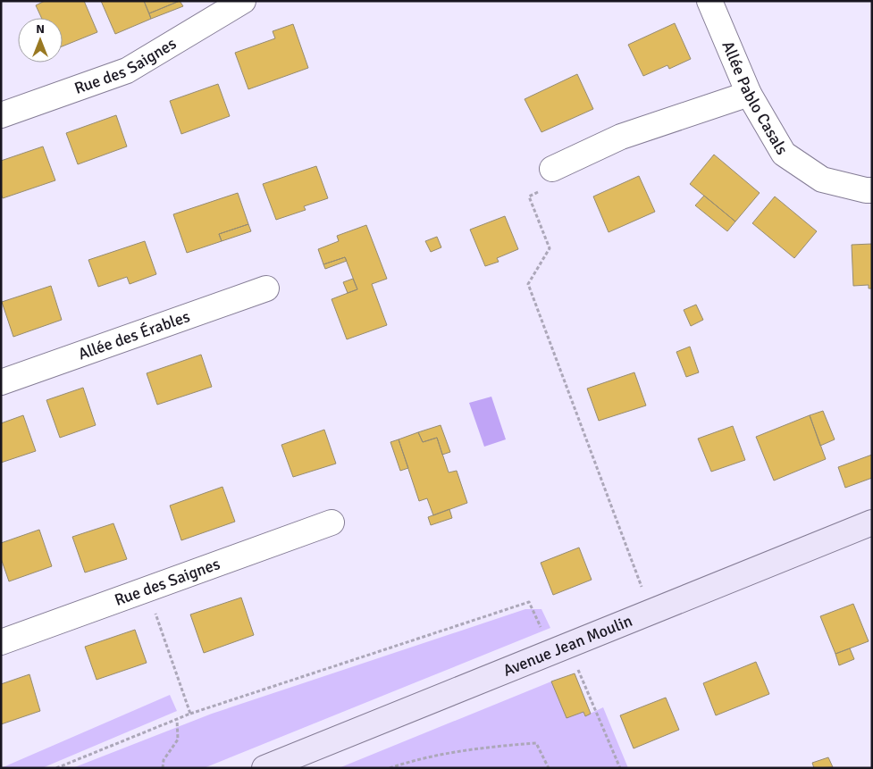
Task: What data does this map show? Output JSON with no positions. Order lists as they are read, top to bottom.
{
  "streets": {
    "main road": ["Avenue Jean Moulin"],
    "street": ["Rue des Saignes", "Allée Pablo Casals", "Allée des Érables"]
  },
  "north": "top"
}
